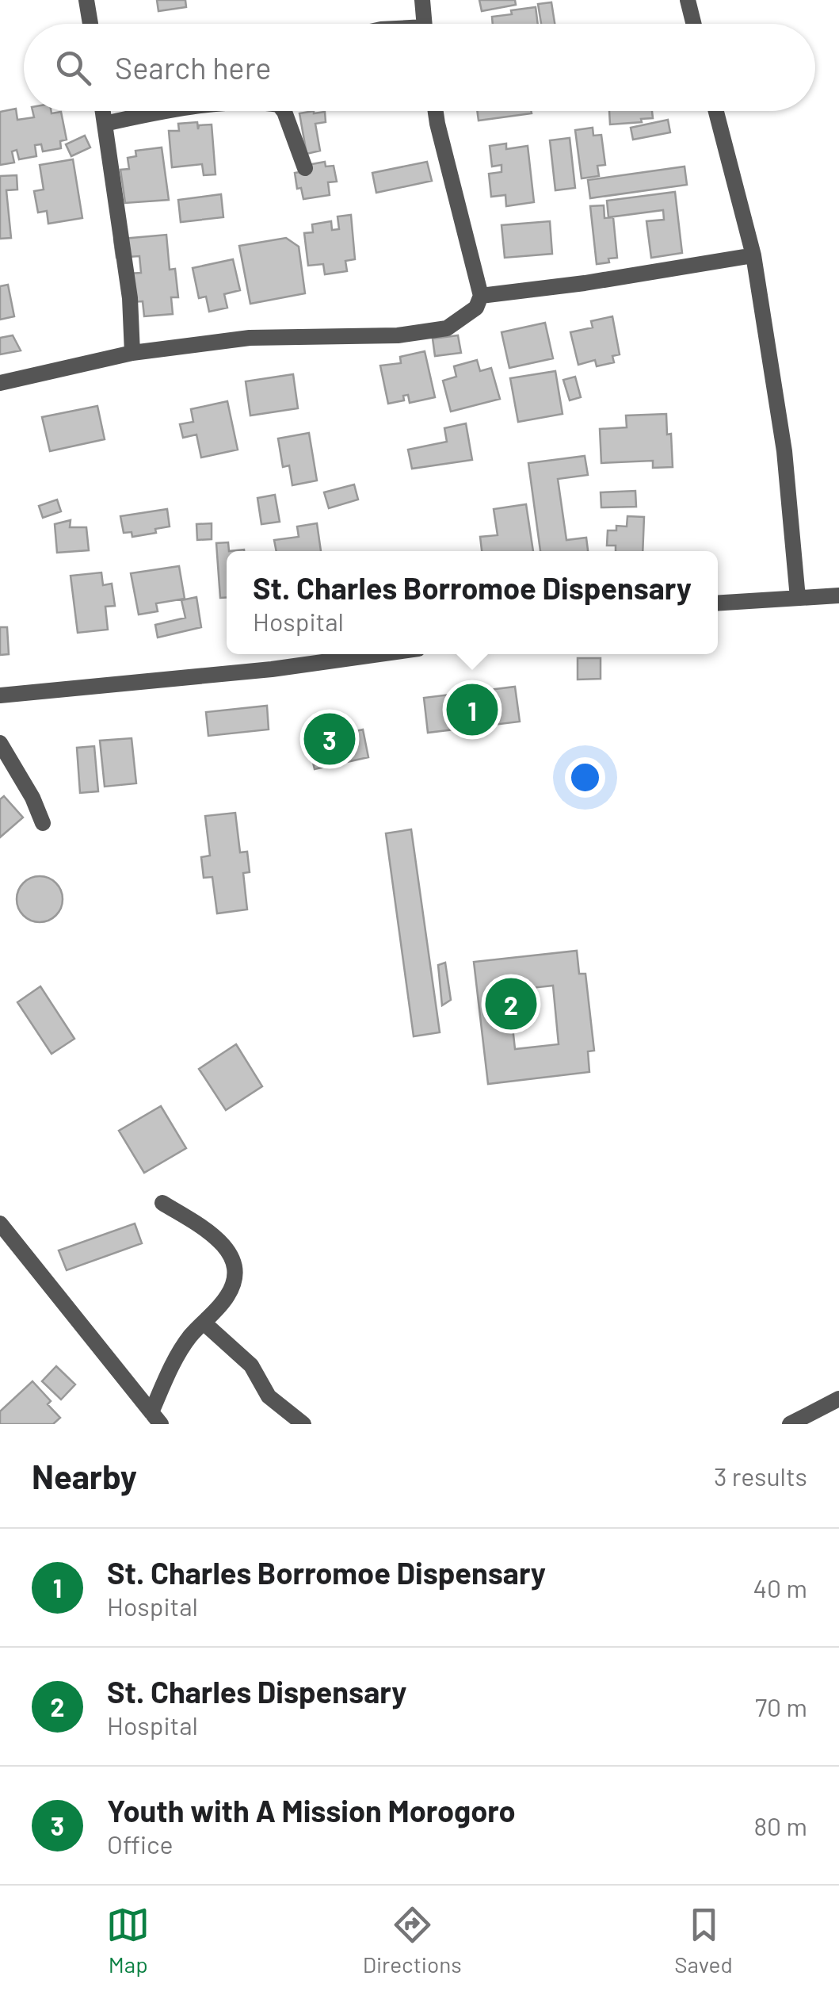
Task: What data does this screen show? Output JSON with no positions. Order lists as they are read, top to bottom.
{
  "page": {
    "search": "Search here",
    "popup": ["St. Charles Borromoe Dispensary", "Hospital"],
    "pins": ["1", "3", "2"],
    "heading": ["Nearby", "3 results"],
    "list": [
      {
        "mark": "1",
        "name": "St. Charles Borromoe Dispensary",
        "note": "Hospital",
        "value": "40 m"
      },
      {
        "mark": "2",
        "name": "St. Charles Dispensary",
        "note": "Hospital",
        "value": "70 m"
      },
      {
        "mark": "3",
        "name": "Youth with A Mission Morogoro",
        "note": "Office",
        "value": "80 m"
      }
    ],
    "nav": ["Map", "Directions", "Saved"]
  }
}
